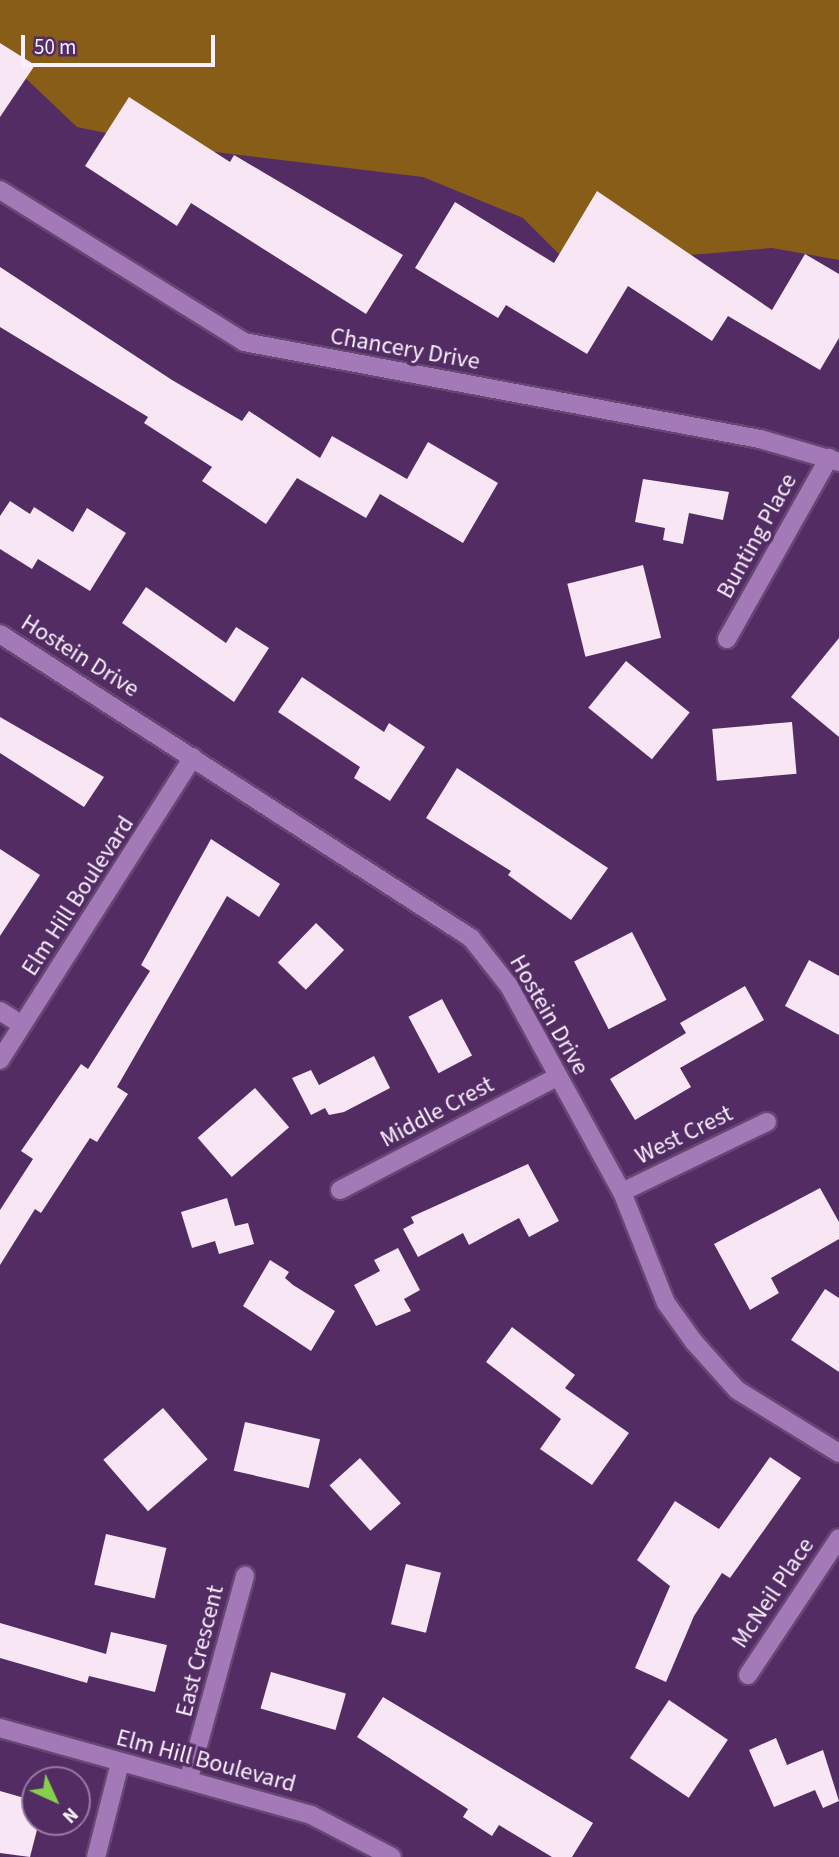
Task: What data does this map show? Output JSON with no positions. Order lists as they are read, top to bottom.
{
  "streets": {
    "street": [
      "Chancery Drive",
      "Bunting Place",
      "Hostein Drive",
      "Elm Hill Boulevard",
      "Middle Crest",
      "West Crest",
      "McNeil Place",
      "East Crescent"
    ]
  },
  "crossings": [
    ["Chancery Drive", "Bunting Place"],
    ["Hostein Drive", "Elm Hill Boulevard"],
    ["Hostein Drive", "Middle Crest"],
    ["Hostein Drive", "West Crest"],
    ["Elm Hill Boulevard", "East Crescent"]
  ],
  "scale_bar": "50 m",
  "north": "bottom right"
}
